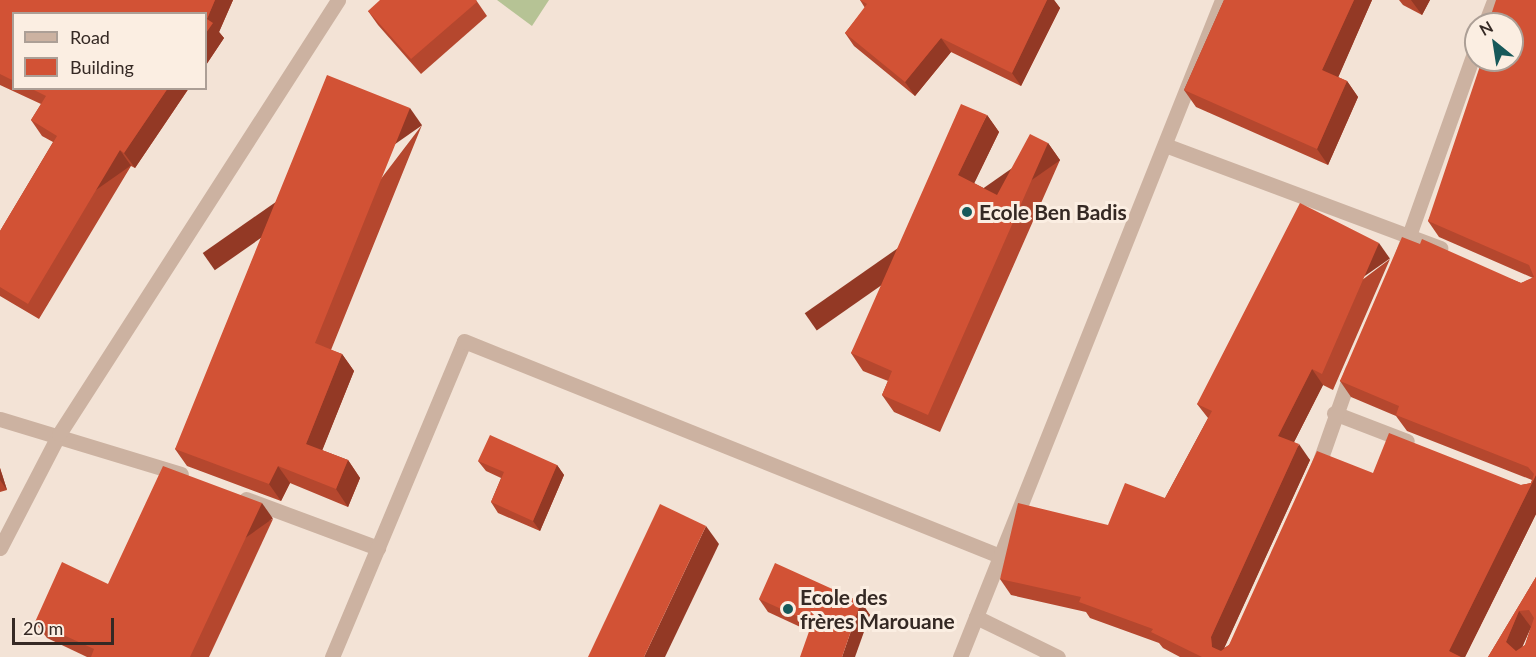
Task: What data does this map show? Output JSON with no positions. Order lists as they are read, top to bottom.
{
  "places": ["Ecole Ben Badis", "Ecole des frères Marouane"],
  "legend": ["Road", "Building"],
  "scale_bar": "20 m",
  "north": "top left"
}
